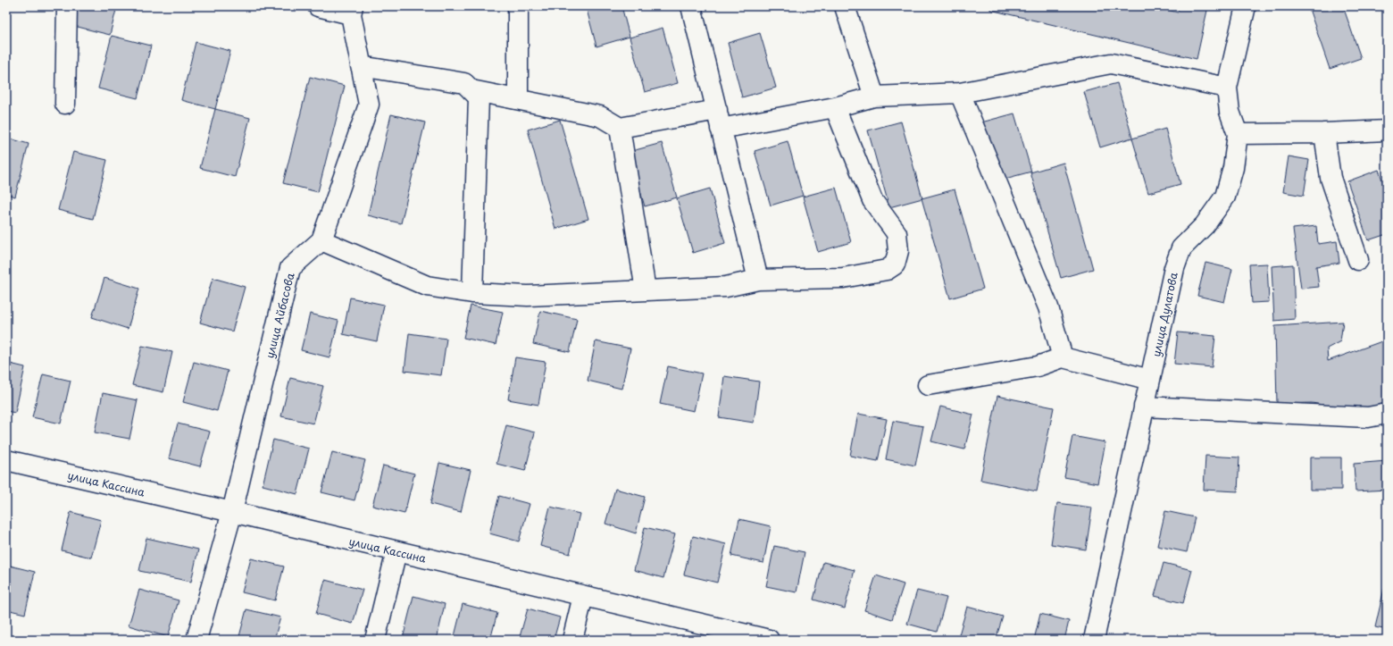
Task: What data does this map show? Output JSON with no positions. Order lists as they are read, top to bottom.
{
  "streets": {
    "street": ["улица Дулатова", "улица Айбасова", "улица Кассина"]
  },
  "crossings": [
    ["улица Айбасова", "улица Кассина"]
  ]
}
